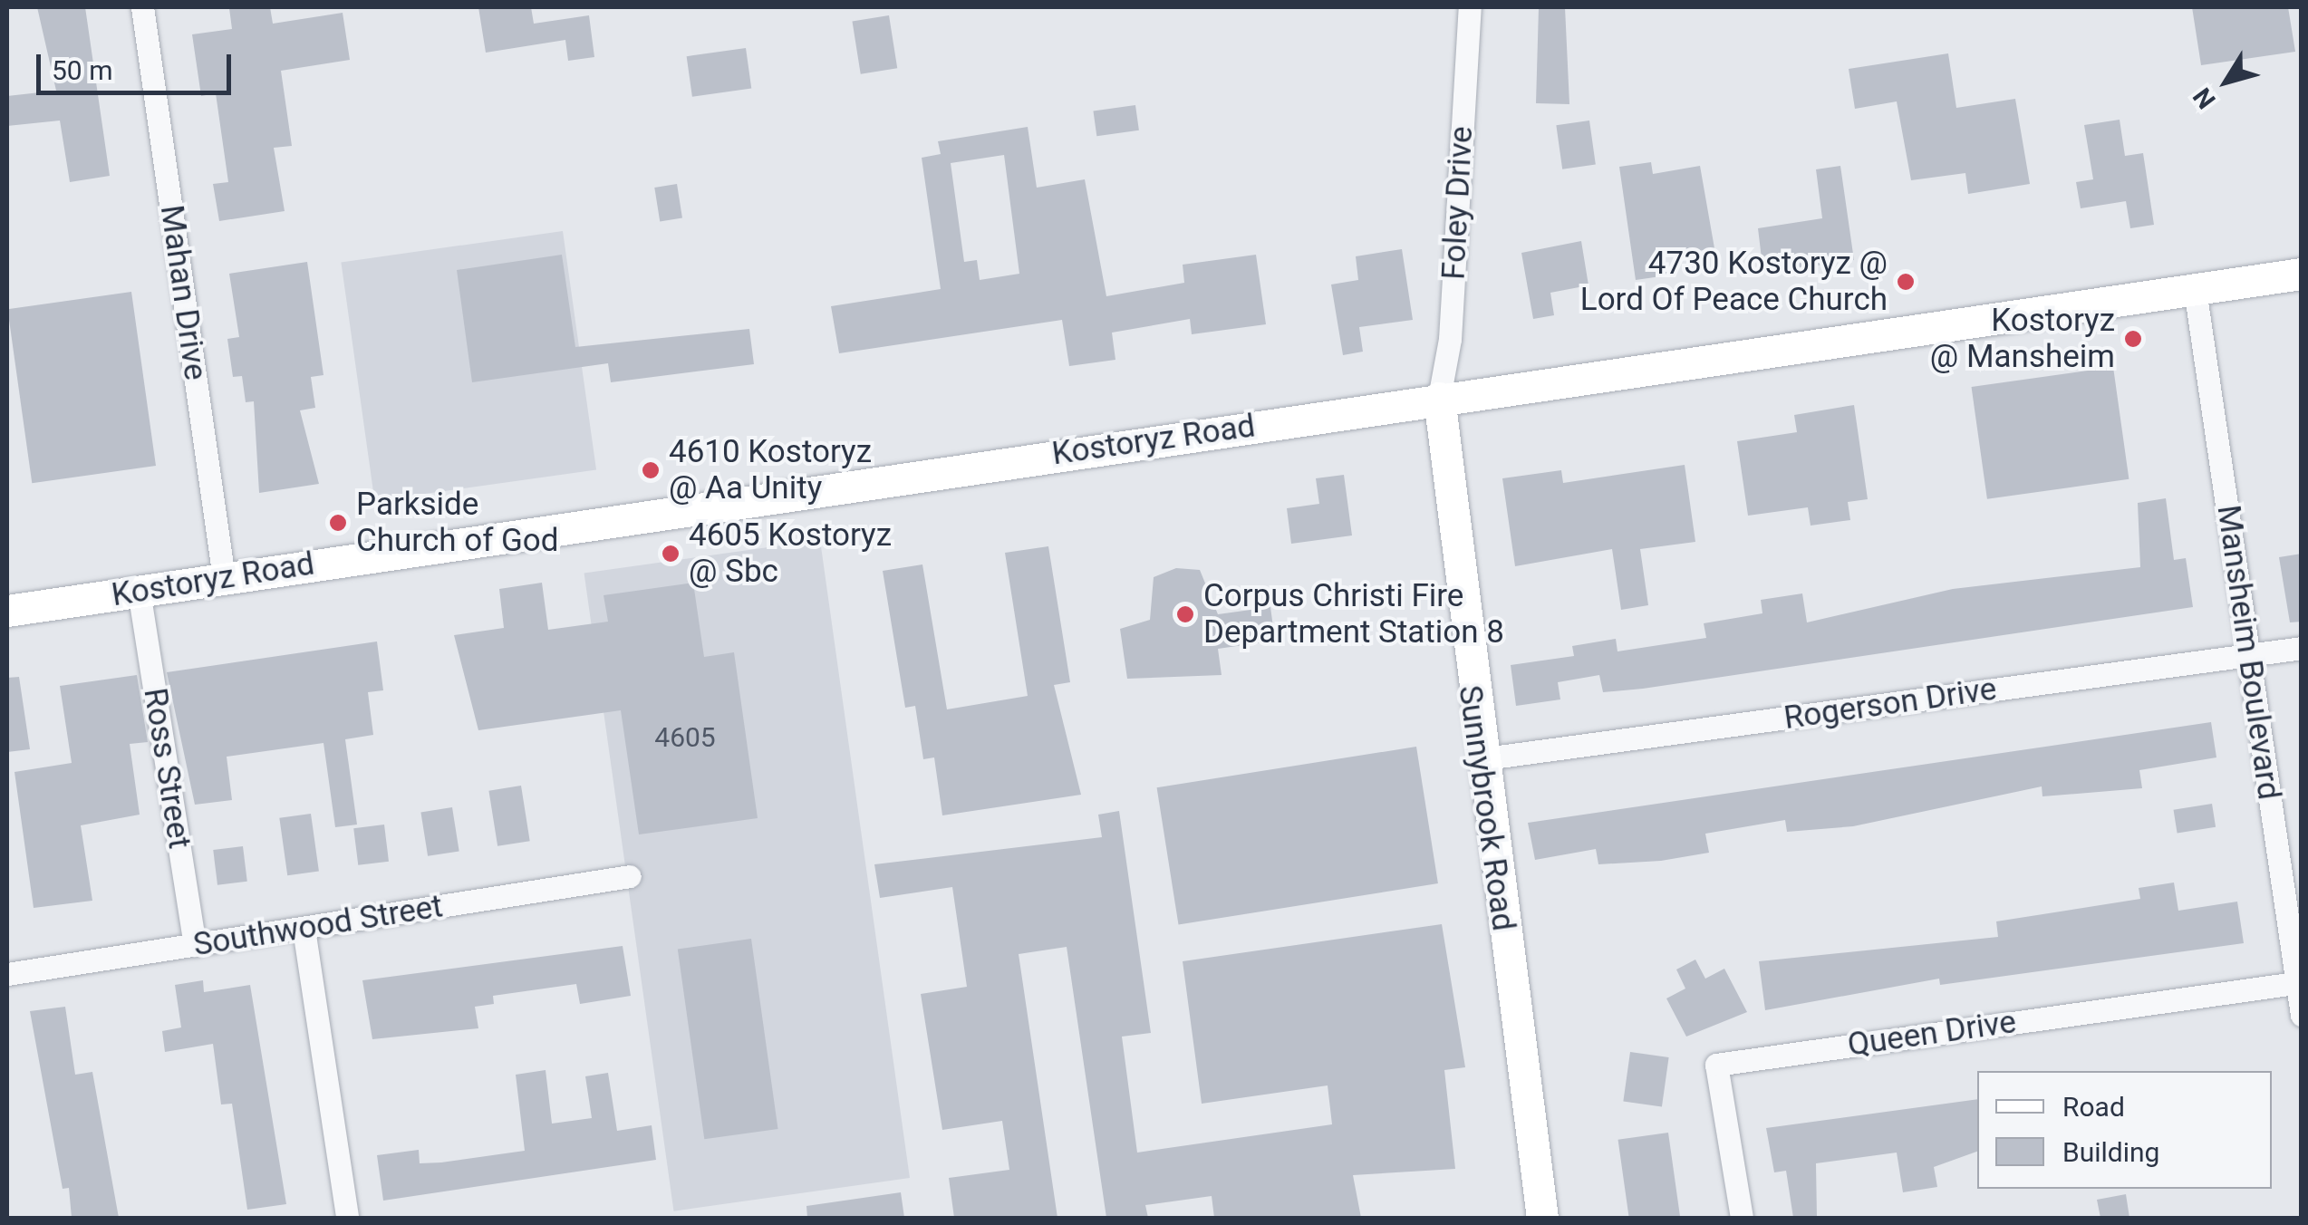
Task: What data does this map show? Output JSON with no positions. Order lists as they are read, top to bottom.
{
  "streets": {
    "main road": ["Kostoryz Road", "Sunnybrook Road"],
    "street": [
      "Foley Drive",
      "Mahan Drive",
      "Mansheim Boulevard",
      "Rogerson Drive",
      "Ross Street",
      "Southwood Street",
      "Queen Drive"
    ]
  },
  "crossings": [
    ["Foley Drive", "Kostoryz Road"],
    ["Foley Drive", "Sunnybrook Road"],
    ["Mahan Drive", "Kostoryz Road"],
    ["Kostoryz Road", "Mansheim Boulevard"],
    ["Kostoryz Road", "Ross Street"],
    ["Kostoryz Road", "Sunnybrook Road"],
    ["Mansheim Boulevard", "Rogerson Drive"],
    ["Mansheim Boulevard", "Queen Drive"],
    ["Rogerson Drive", "Sunnybrook Road"],
    ["Ross Street", "Southwood Street"]
  ],
  "places": [
    "4730 Kostoryz @ Lord Of Peace Church",
    "Kostoryz @ Mansheim",
    "4610 Kostoryz @ Aa Unity",
    "Parkside Church of God",
    "4605 Kostoryz @ Sbc",
    "Corpus Christi Fire Department Station 8"
  ],
  "house_numbers": ["4605"],
  "legend": ["Road", "Building"],
  "scale_bar": "50 m",
  "north": "bottom left"
}
